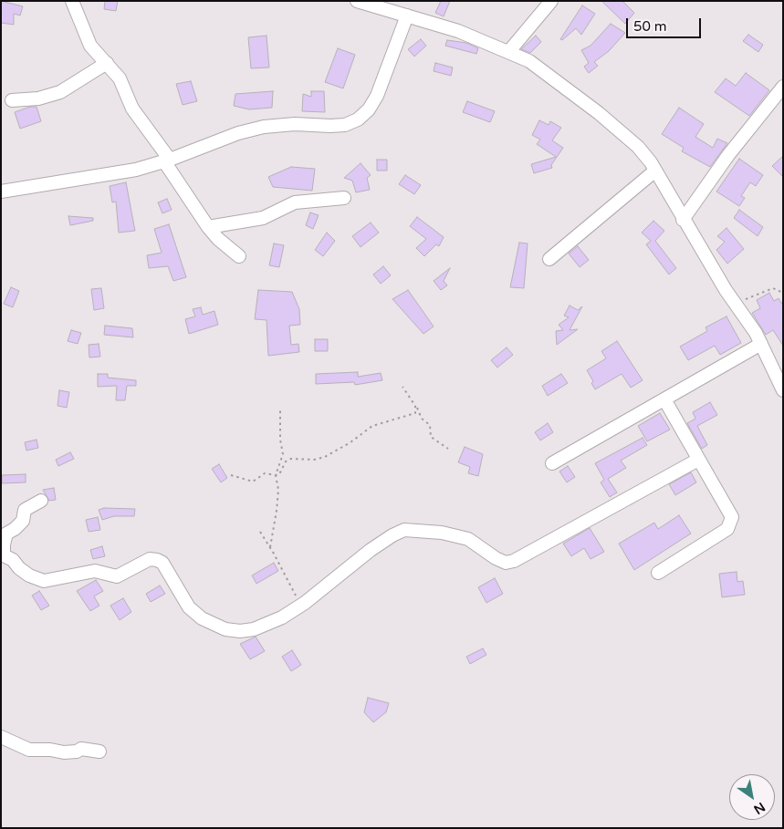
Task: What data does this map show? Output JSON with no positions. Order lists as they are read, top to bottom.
{
  "scale_bar": "50 m",
  "north": "bottom right"
}
